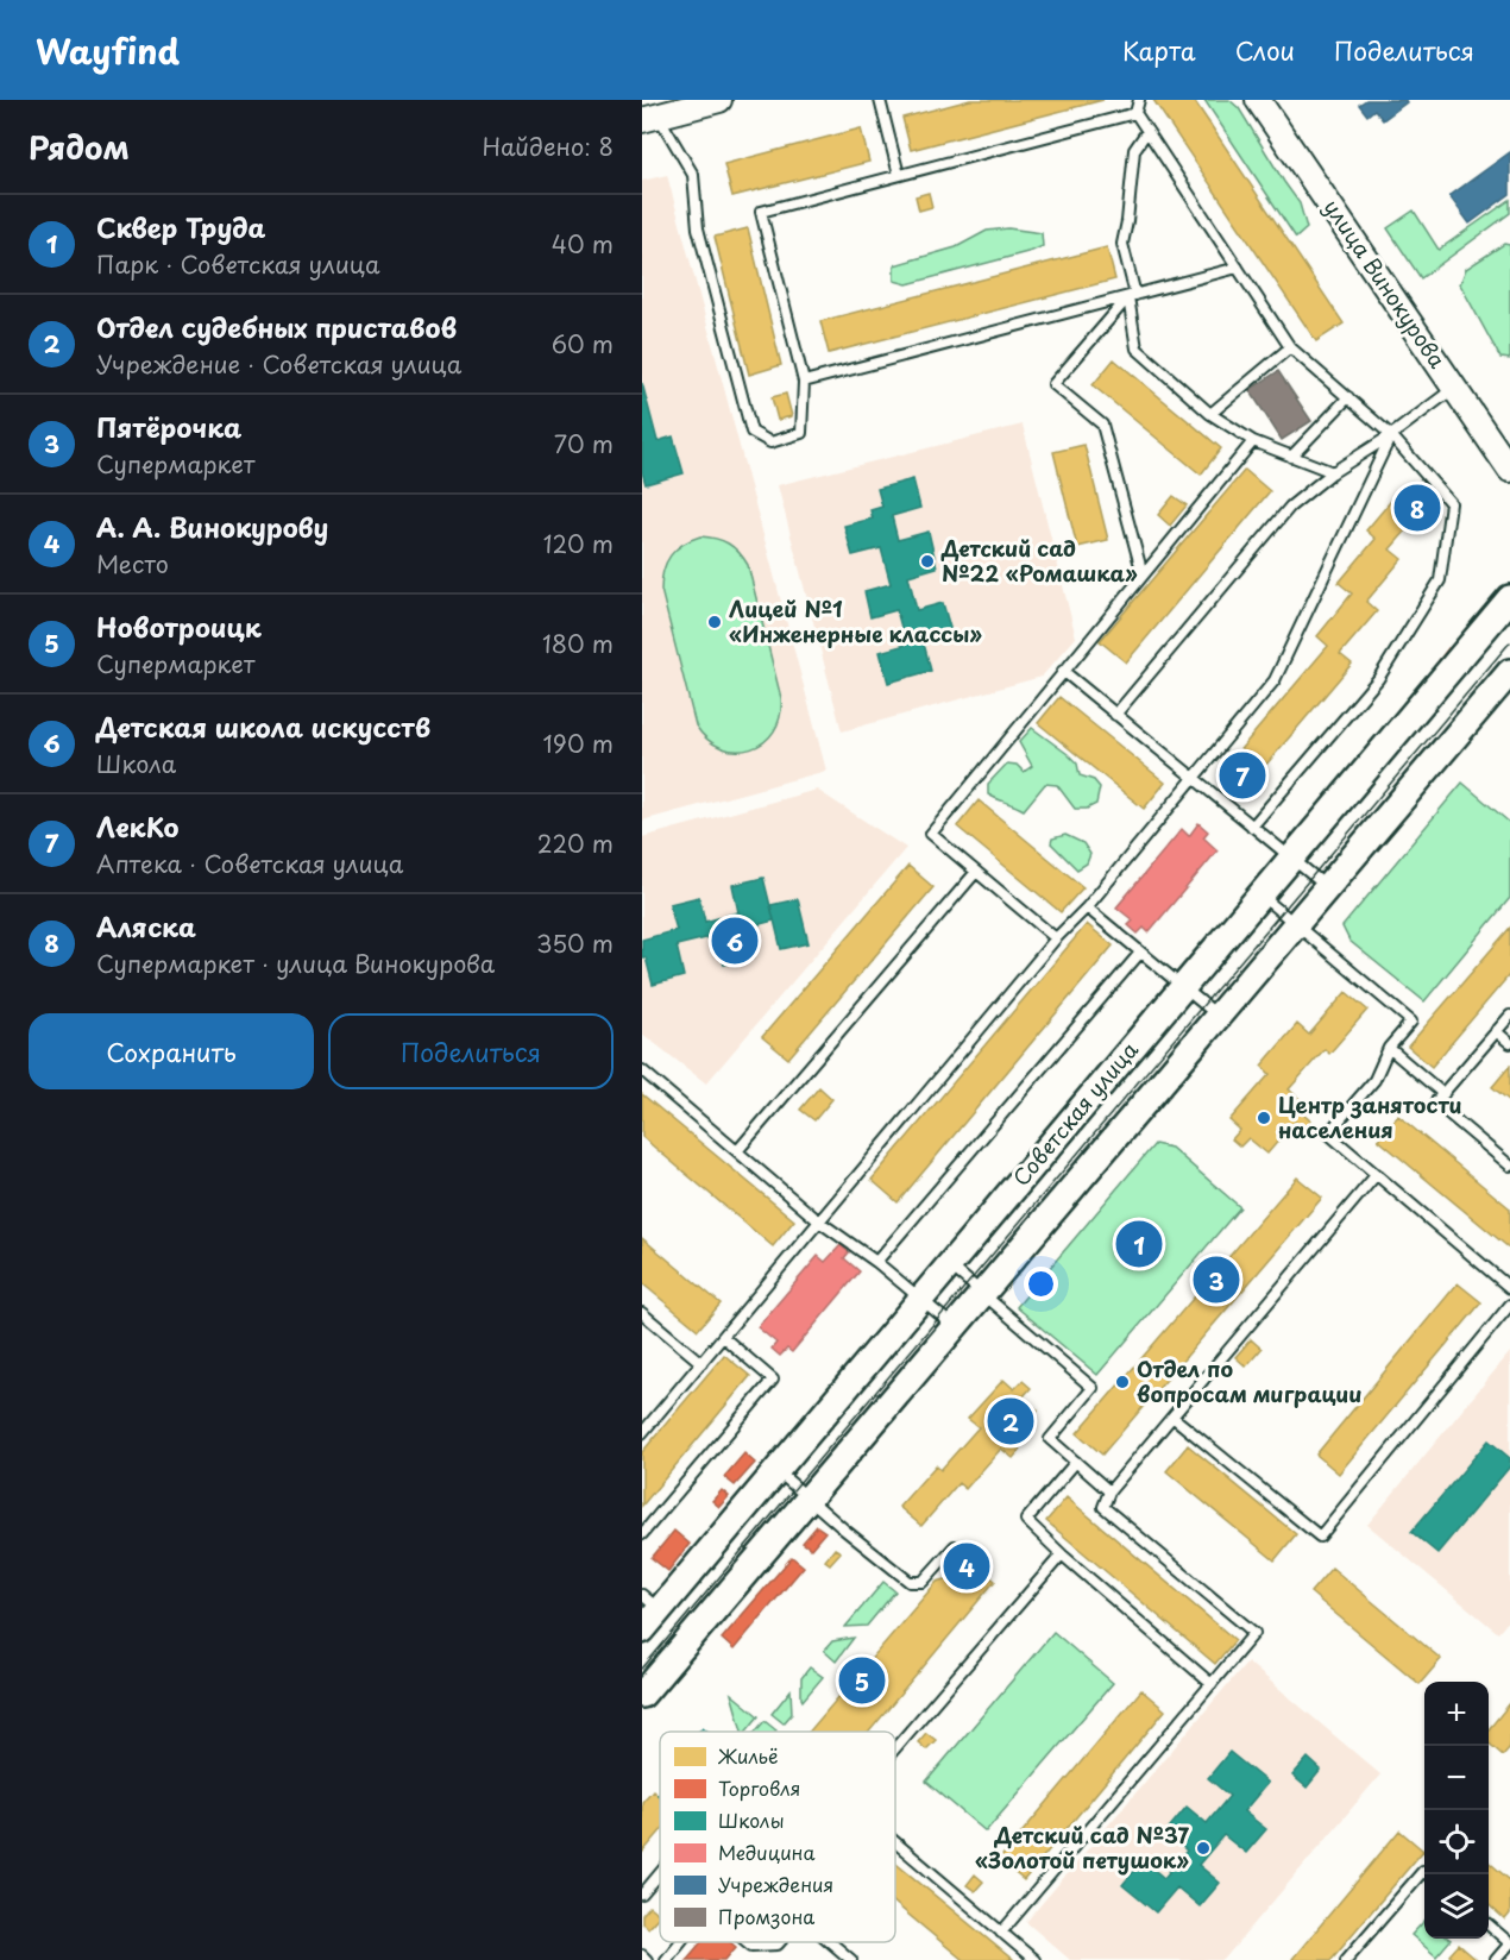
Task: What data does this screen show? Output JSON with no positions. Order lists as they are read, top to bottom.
{
  "streets": {
    "main road": ["Советская улица"],
    "street": ["улица Винокурова"]
  },
  "places": [
    "Детский сад №22 «Ромашка»",
    "Лицей №1 «Инженерные классы»",
    "Центр занятости населения",
    "Отдел по вопросам миграции",
    "Детский сад №37 «Золотой петушок»"
  ],
  "legend": [
    "Жильё",
    "Торговля",
    "Школы",
    "Медицина",
    "Учреждения",
    "Промзона"
  ],
  "page": {
    "header": "Wayfind",
    "nav": ["Карта", "Слои", "Поделиться"],
    "heading": ["Рядом", "Найдено: 8"],
    "list": [
      {
        "mark": "1",
        "name": "Сквер Труда",
        "note": "Парк · Советская улица",
        "value": "40 m"
      },
      {
        "mark": "2",
        "name": "Отдел судебных приставов",
        "note": "Учреждение · Советская улица",
        "value": "60 m"
      },
      {
        "mark": "3",
        "name": "Пятёрочка",
        "note": "Супермаркет",
        "value": "70 m"
      },
      {
        "mark": "4",
        "name": "А. А. Винокурову",
        "note": "Место",
        "value": "120 m"
      },
      {
        "mark": "5",
        "name": "Новотроицк",
        "note": "Супермаркет",
        "value": "180 m"
      },
      {
        "mark": "6",
        "name": "Детская школа искусств",
        "note": "Школа",
        "value": "190 m"
      },
      {
        "mark": "7",
        "name": "ЛекКо",
        "note": "Аптека · Советская улица",
        "value": "220 m"
      },
      {
        "mark": "8",
        "name": "Аляска",
        "note": "Супермаркет · улица Винокурова",
        "value": "350 m"
      }
    ],
    "pins": [
      "8",
      "7",
      "6",
      "1",
      "3",
      "2",
      "4",
      "5"
    ],
    "buttons": ["Сохранить", "Поделиться"],
    "map_buttons": ["+", "−"]
  }
}
